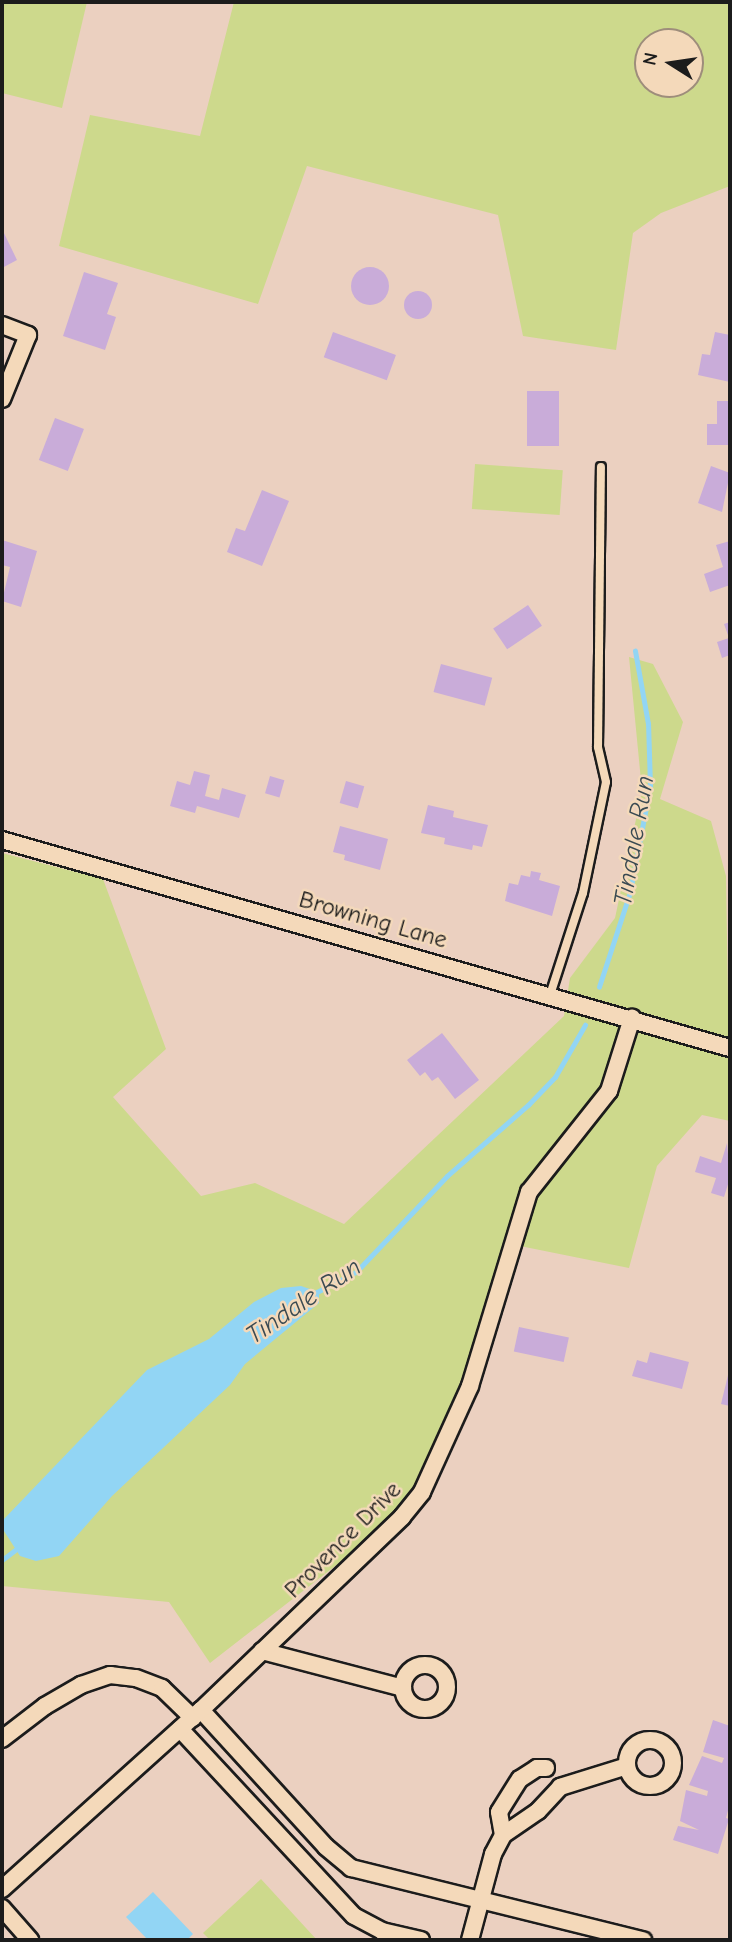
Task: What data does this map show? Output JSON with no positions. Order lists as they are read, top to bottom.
{
  "streets": {
    "street": ["Browning Lane", "Provence Drive"]
  },
  "crossings": [
    ["Browning Lane", "Provence Drive"]
  ],
  "water": ["Tindale Run"],
  "north": "left"
}
